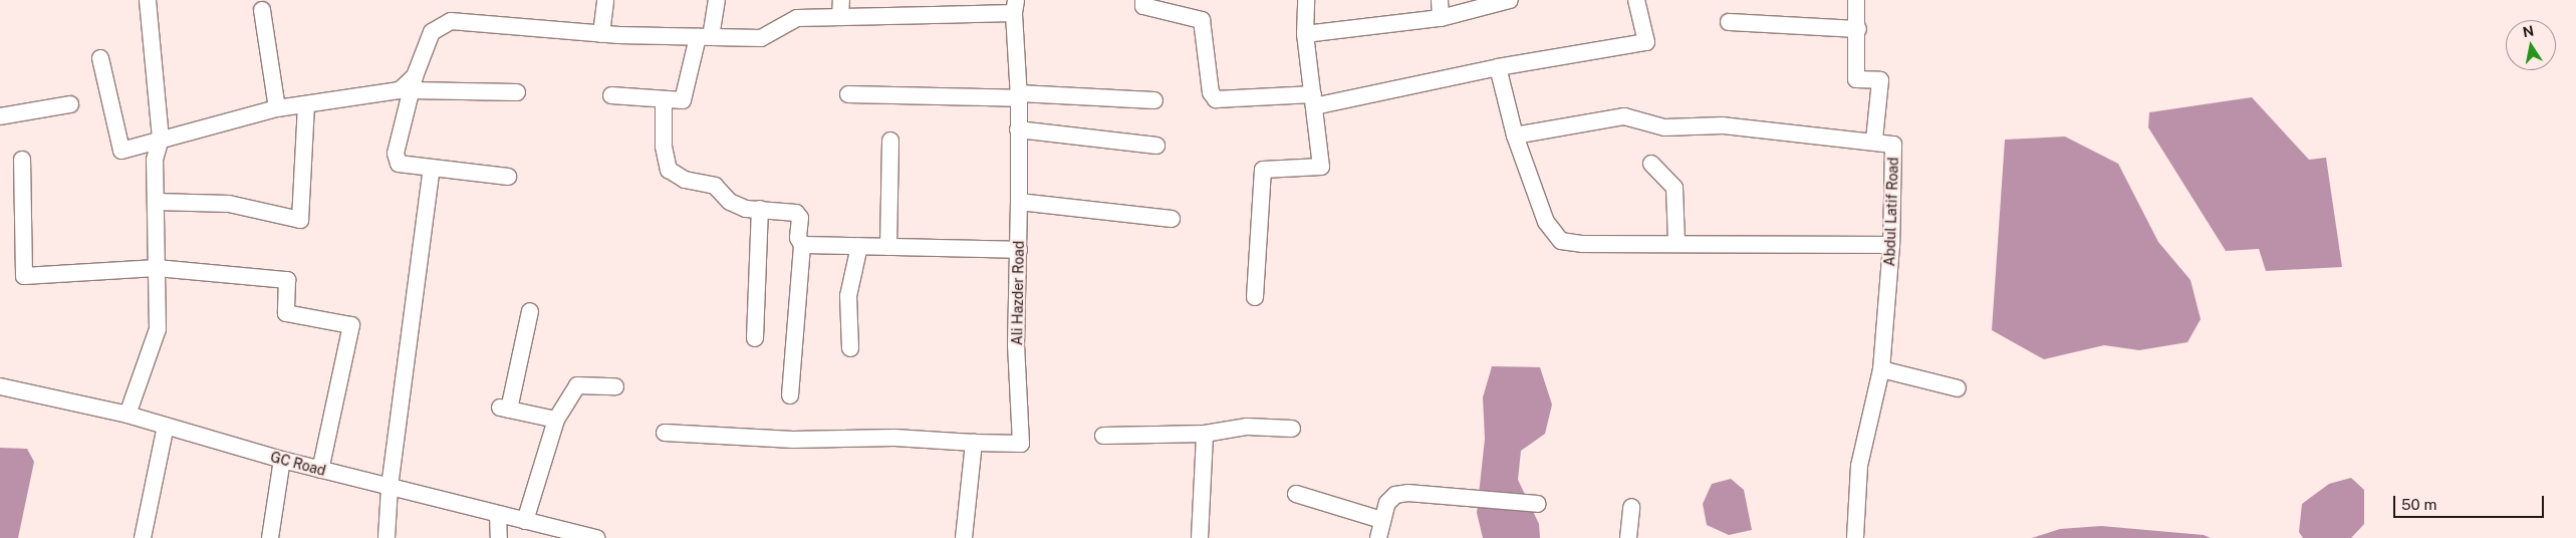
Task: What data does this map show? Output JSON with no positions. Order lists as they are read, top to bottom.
{
  "streets": {
    "street": ["Abdul Latif Road", "Ali Hazder Road", "GC Road"]
  },
  "scale_bar": "50 m",
  "north": "top"
}
